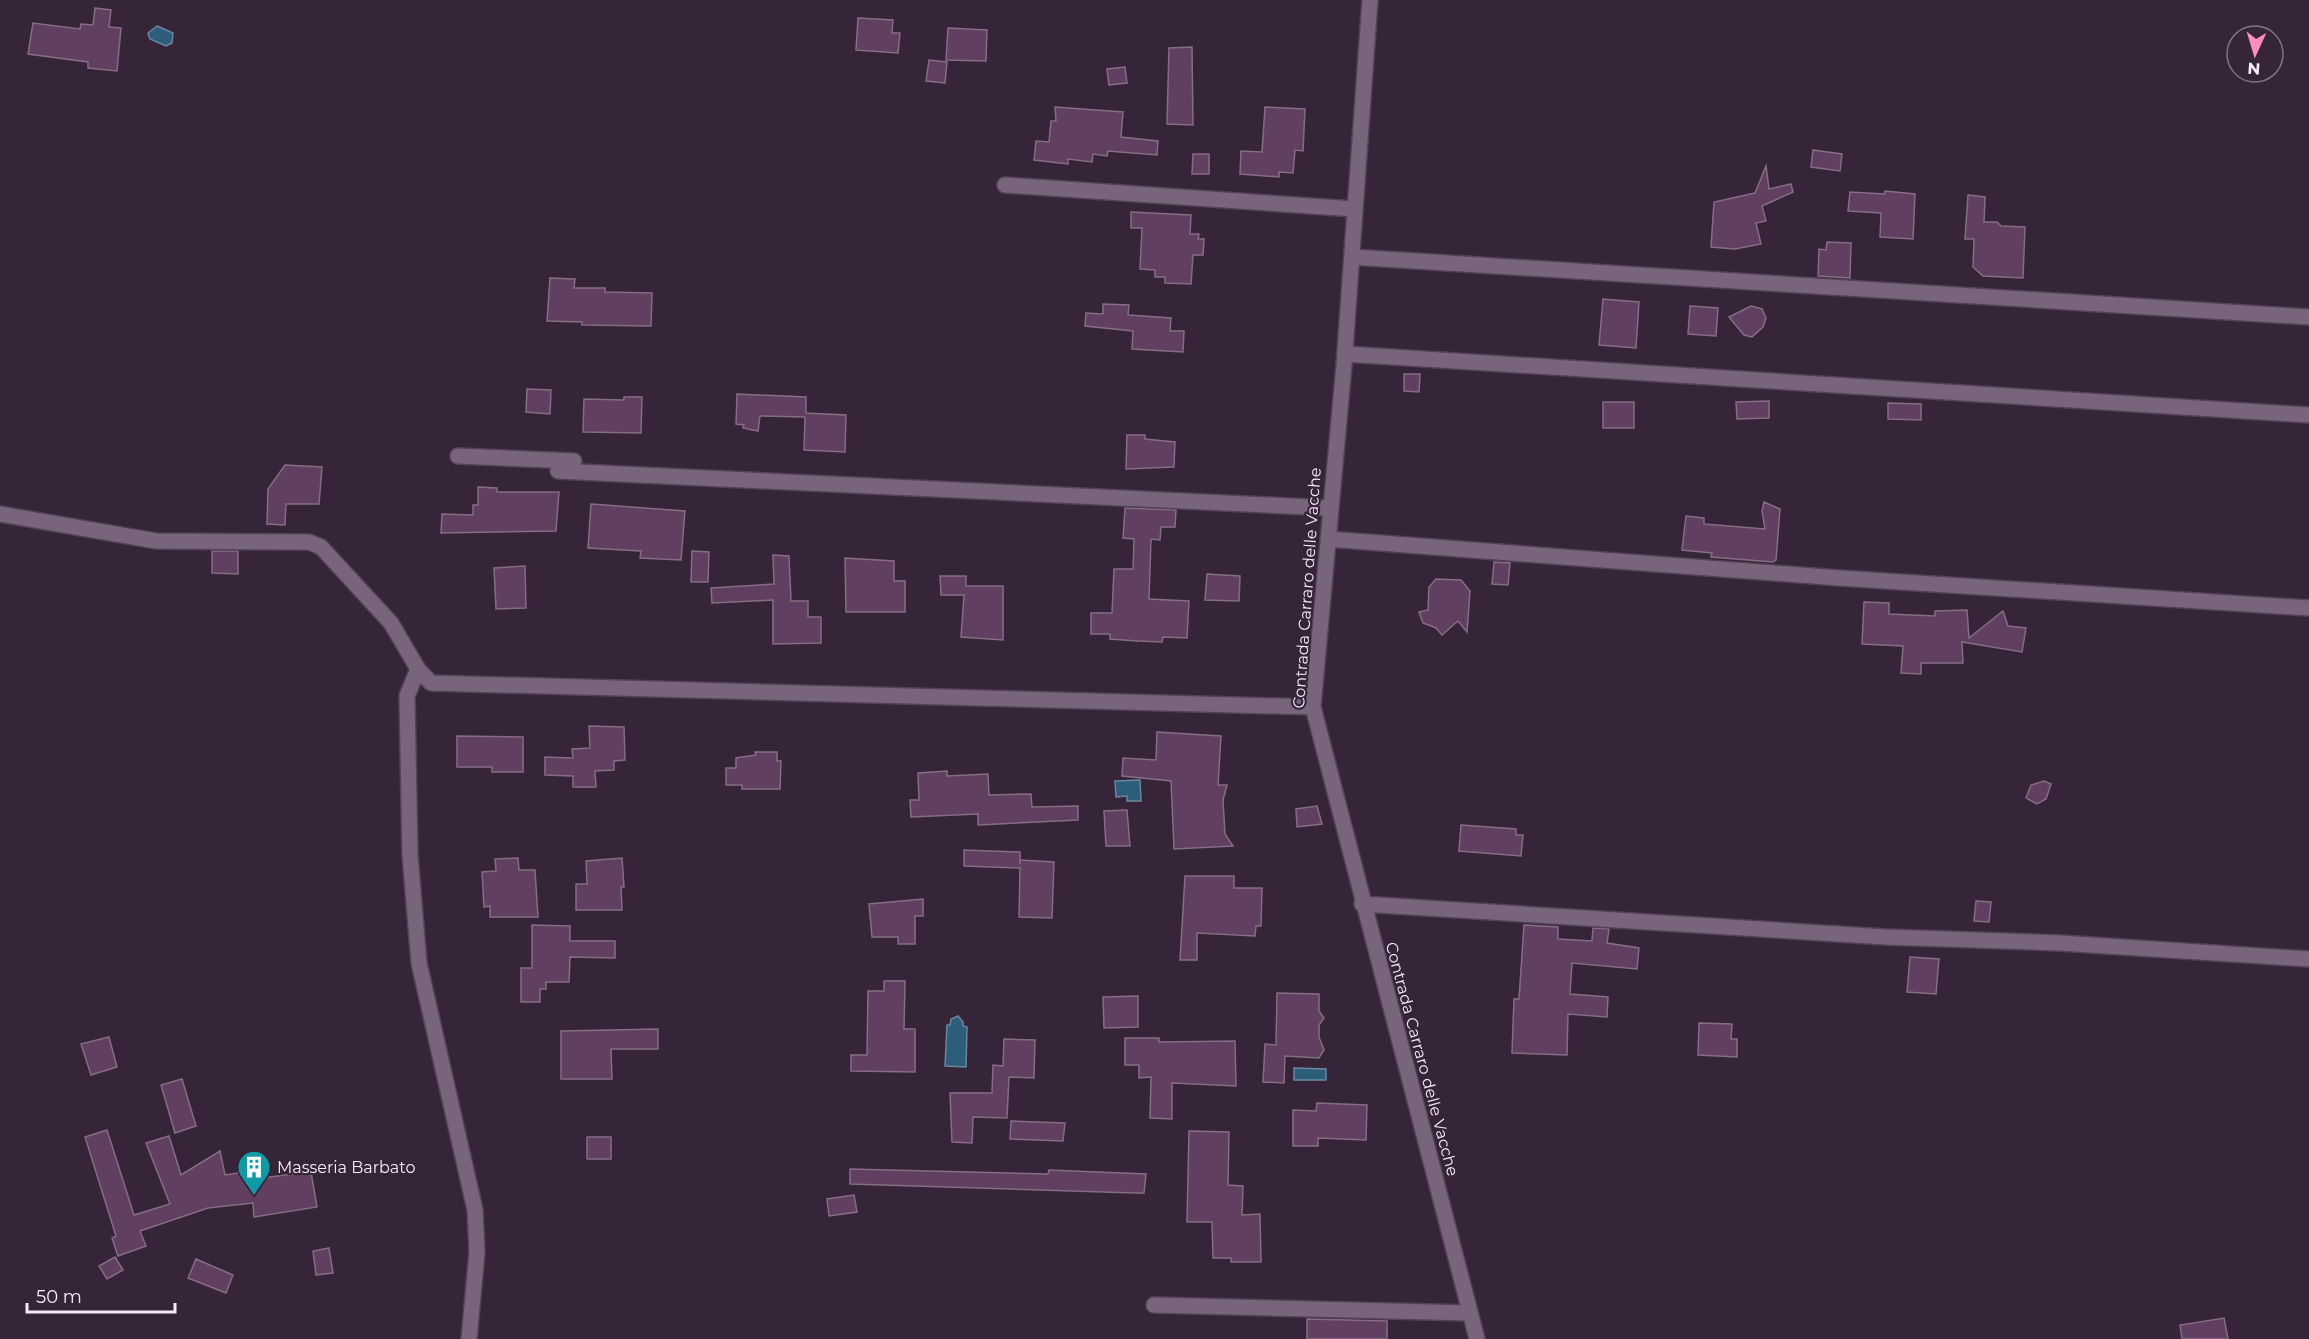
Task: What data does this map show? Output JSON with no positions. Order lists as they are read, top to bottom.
{
  "streets": {
    "street": ["Contrada Carraro delle Vacche"]
  },
  "places": {
    "building": ["Masseria Barbato"]
  },
  "scale_bar": "50 m",
  "north": "bottom"
}
